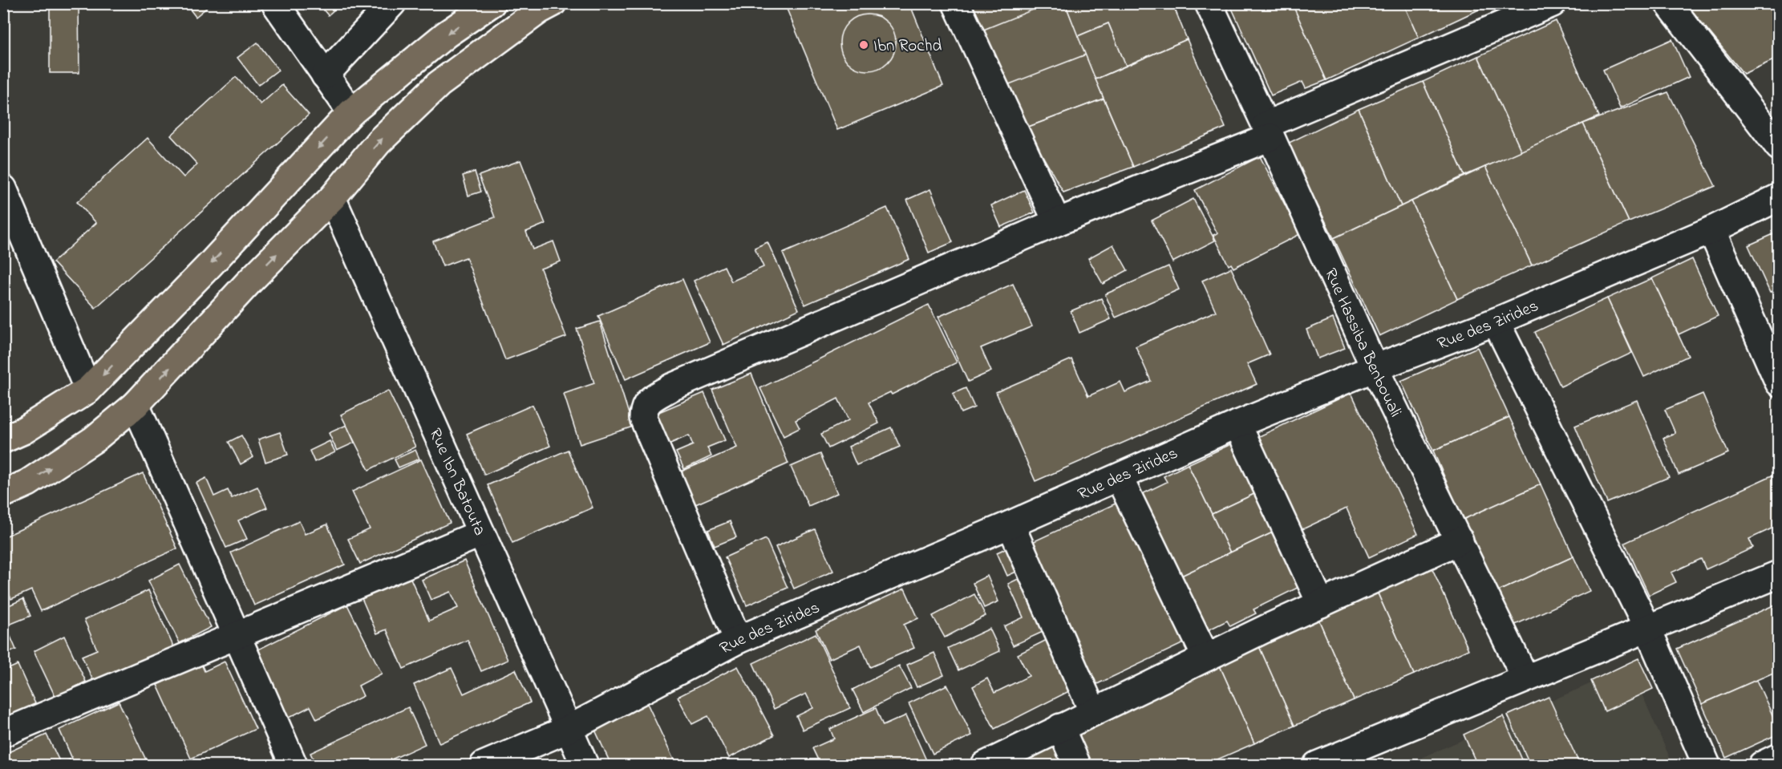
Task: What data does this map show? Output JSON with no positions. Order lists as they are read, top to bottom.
{
  "streets": {
    "street": ["Rue des Zirides", "Rue Hassiba Benbouali", "Rue Ibn Batouta"]
  },
  "crossings": [
    ["Rue des Zirides", "Rue Hassiba Benbouali"],
    ["Rue des Zirides", "Rue Ibn Batouta"]
  ],
  "places": ["Ibn Rochd"]
}
